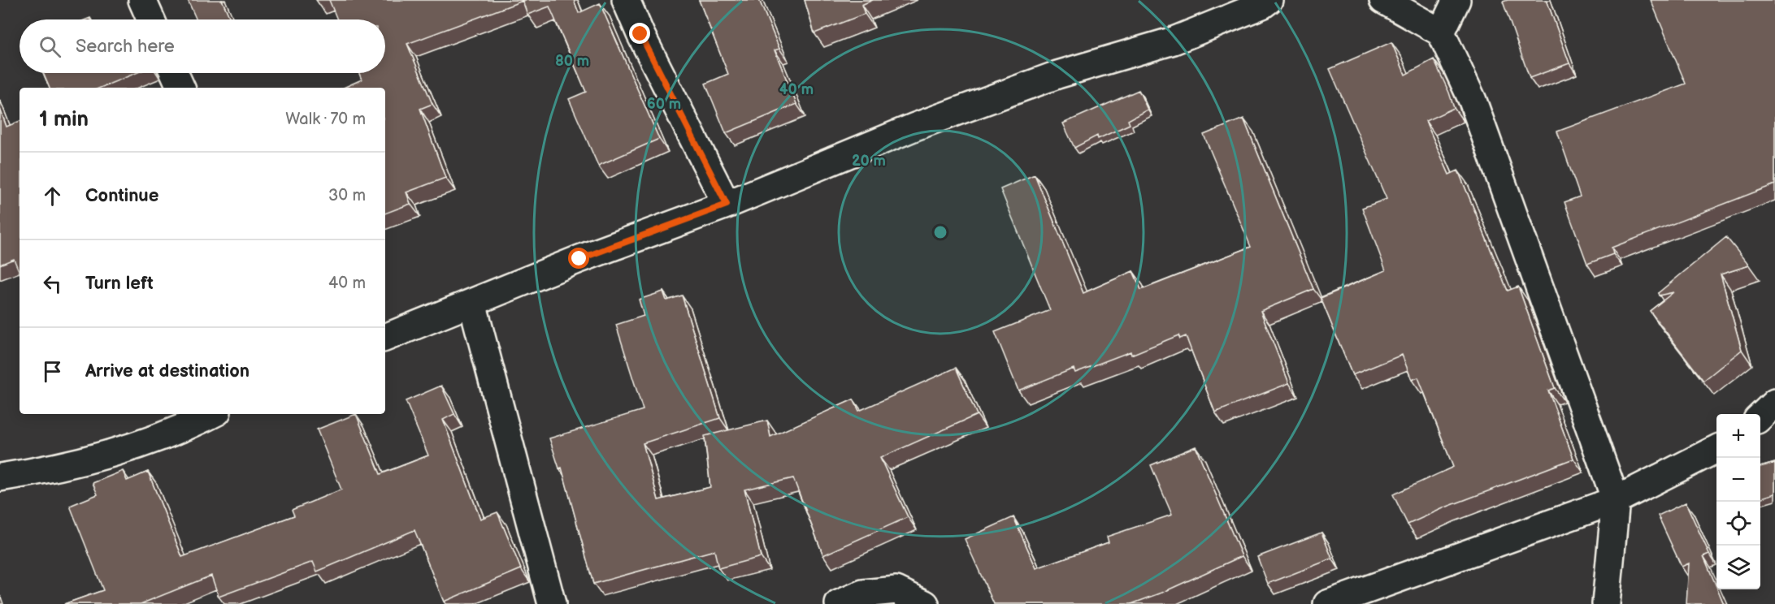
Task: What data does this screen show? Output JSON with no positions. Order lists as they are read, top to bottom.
{
  "page": {
    "search": "Search here",
    "heading": ["1 min", "Walk · 70 m"],
    "list": [
      ["Continue", "30 m"],
      ["Turn left", "40 m"],
      "Arrive at destination"
    ],
    "map_buttons": ["+", "−"]
  },
  "rings": [
    "80 m",
    "40 m",
    "60 m",
    "20 m"
  ]
}
